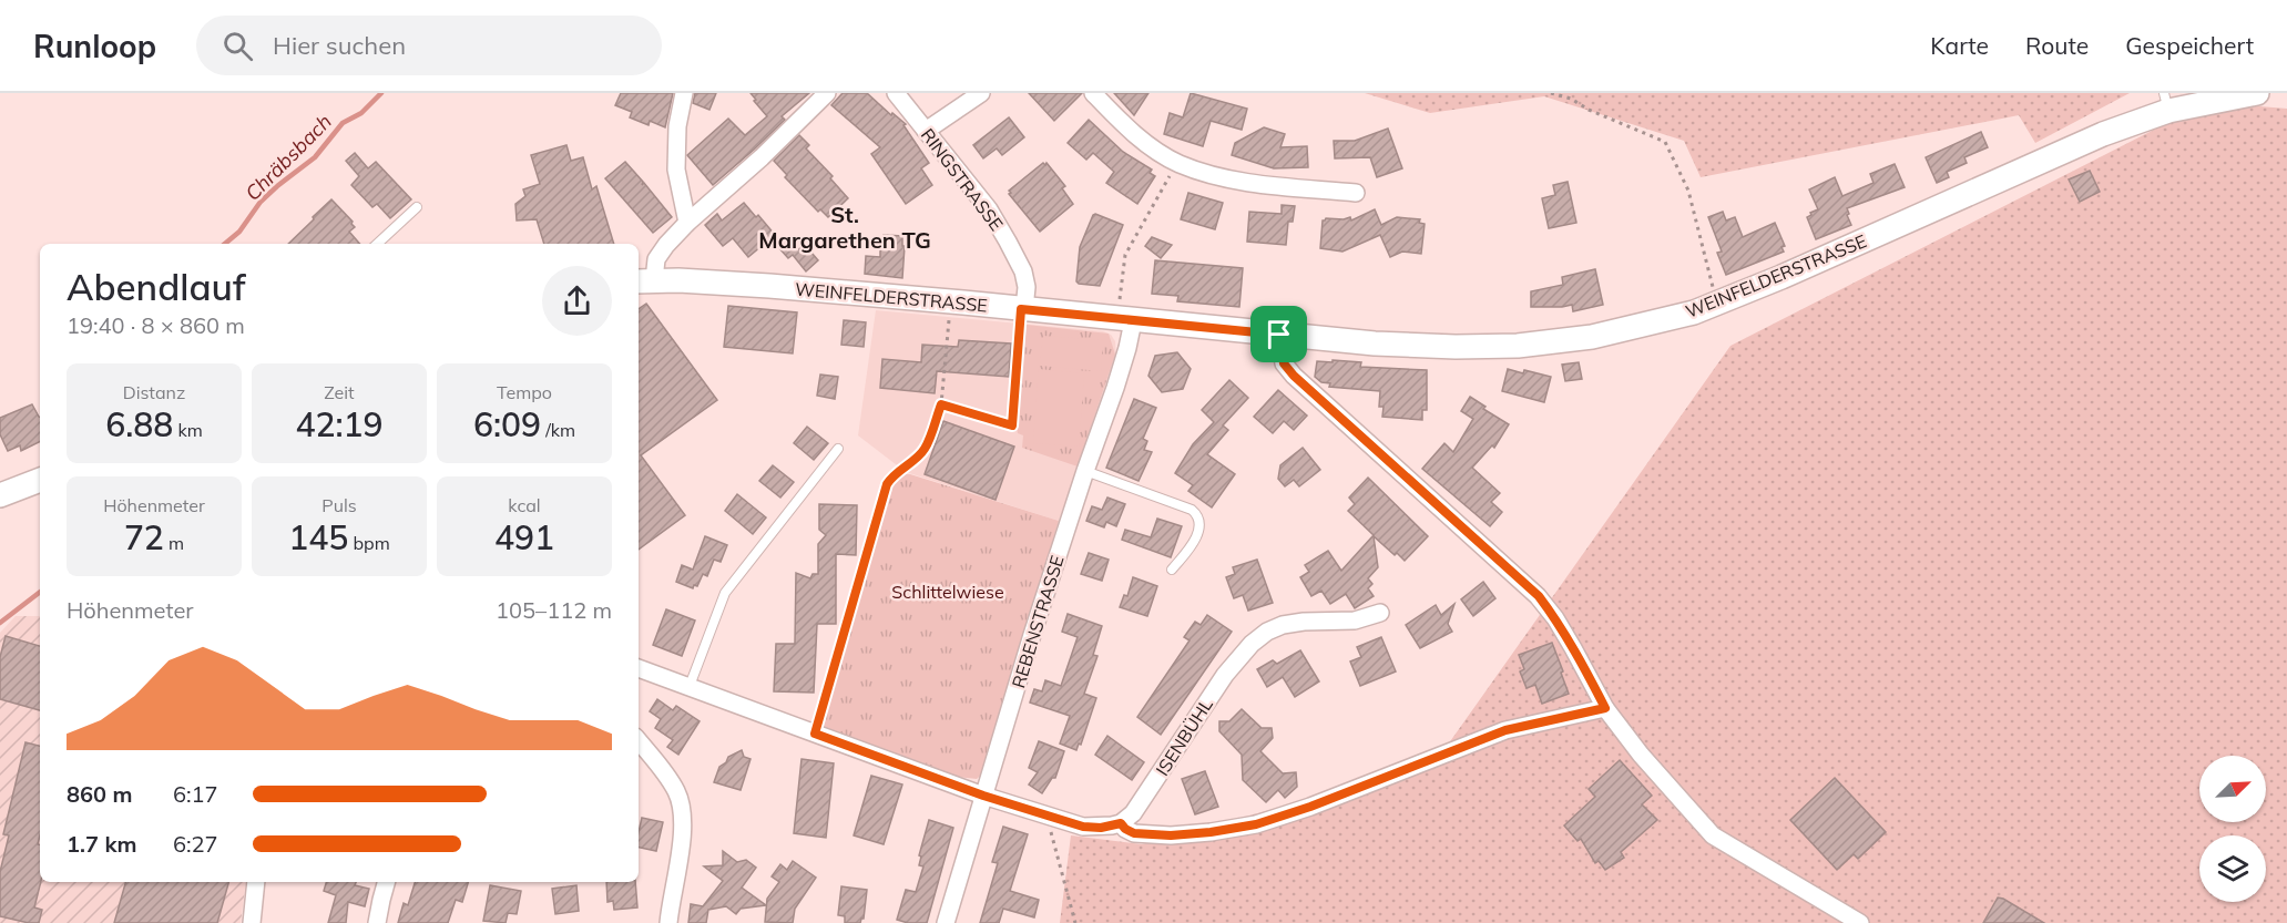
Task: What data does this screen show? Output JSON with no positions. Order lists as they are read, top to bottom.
{
  "streets": {
    "main road": ["WEINFELDERSTRASSE"],
    "street": ["RINGSTRASSE", "REBENSTRASSE", "ISENBÜHL"]
  },
  "crossings": [
    ["RINGSTRASSE", "WEINFELDERSTRASSE"],
    ["WEINFELDERSTRASSE", "REBENSTRASSE"]
  ],
  "districts": ["St. Margarethen TG"],
  "water": ["Chräbsbach"],
  "parks": ["Schlittelwiese"],
  "north": "top right",
  "page": {
    "header": "Runloop",
    "search": "Hier suchen",
    "nav": ["Karte", "Route", "Gespeichert"],
    "heading": ["Abendlauf", "19:40 · 8 × 860 m"],
    "stats": [
      ["Distanz", "6.88 km"],
      ["Zeit", "42:19"],
      ["Tempo", "6:09 /km"],
      ["Höhenmeter", "72 m"],
      ["Puls", "145 bpm"],
      ["kcal", "491"]
    ],
    "chart": ["Höhenmeter", "105–112 m"],
    "list": [
      {
        "name": "860 m",
        "note": "6:17"
      },
      {
        "name": "1.7 km",
        "note": "6:27"
      }
    ]
  }
}
